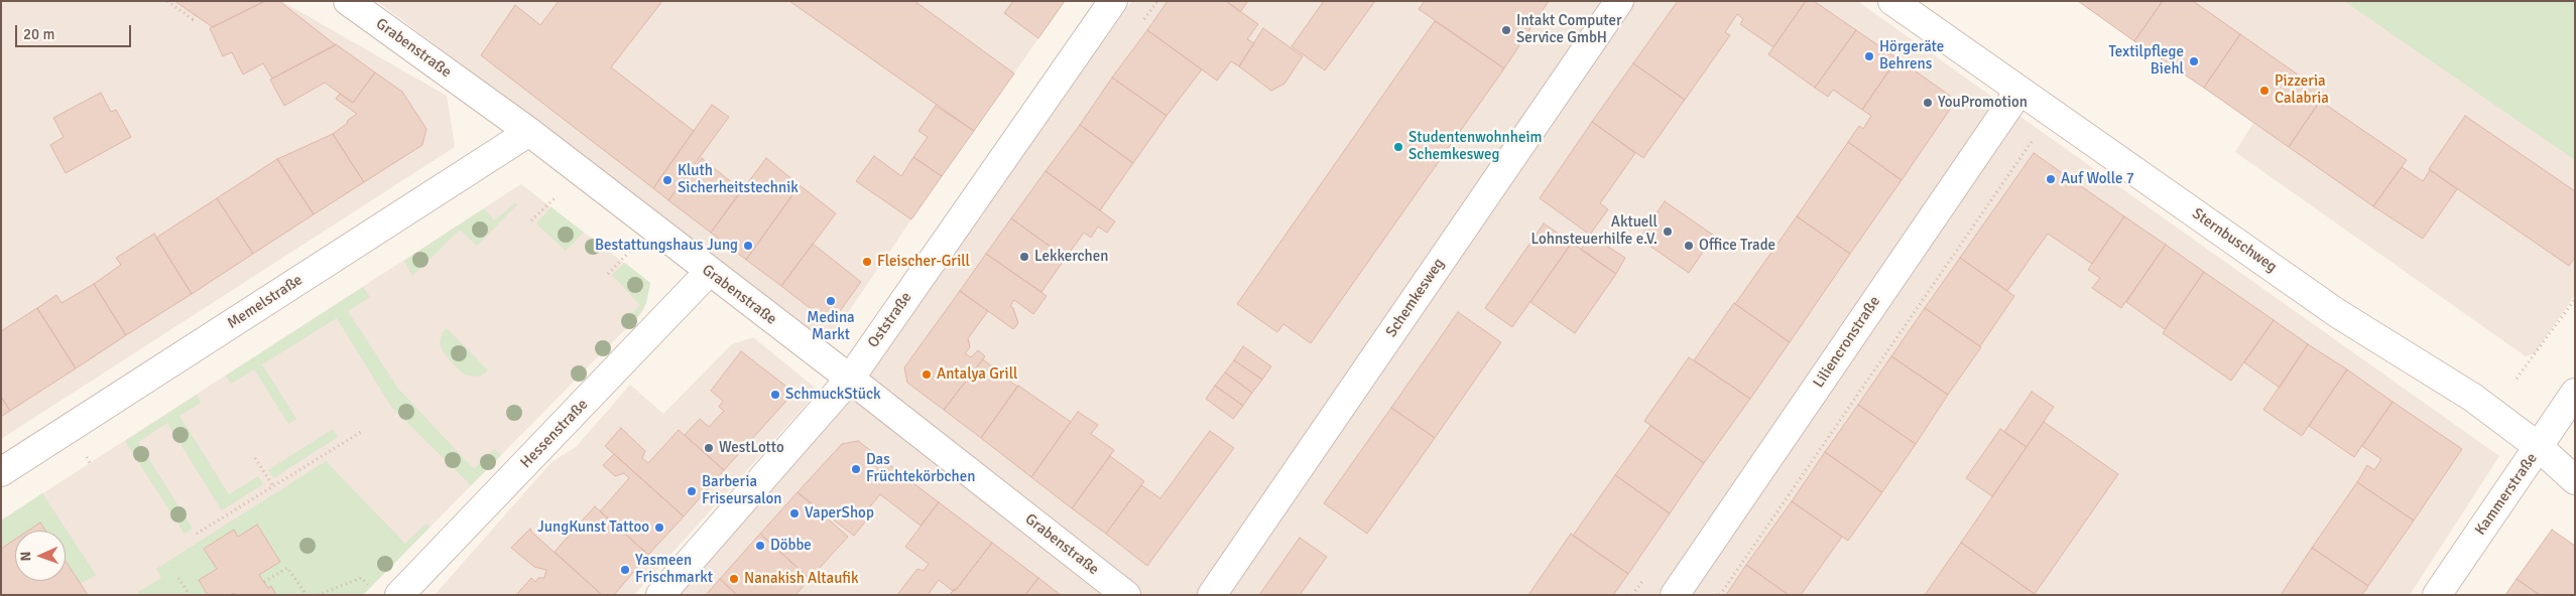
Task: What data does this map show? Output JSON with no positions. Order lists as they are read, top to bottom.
{
  "streets": {
    "street": [
      "Grabenstraße",
      "Sternbuschweg",
      "Schemkesweg",
      "Memelstraße",
      "Oststraße",
      "Liliencronstraße",
      "Hessenstraße",
      "Kammerstraße"
    ]
  },
  "crossings": [
    ["Grabenstraße", "Memelstraße"],
    ["Grabenstraße", "Oststraße"],
    ["Grabenstraße", "Hessenstraße"],
    ["Sternbuschweg", "Liliencronstraße"],
    ["Sternbuschweg", "Kammerstraße"]
  ],
  "places": [
    "Intakt Computer Service GmbH",
    "Hörgeräte Behrens",
    "Textilpflege Biehl",
    "Pizzeria Calabria",
    "YouPromotion",
    "Studentenwohnheim Schemkesweg",
    "Auf Wolle 7",
    "Kluth Sicherheitstechnik",
    "Aktuell Lohnsteuerhilfe e.V.",
    "Bestattungshaus Jung",
    "Office Trade",
    "Lekkerchen",
    "Fleischer-Grill",
    "Medina Markt",
    "Antalya Grill",
    "SchmuckStück",
    "WestLotto",
    "Das Früchtekörbchen",
    "Barberia Friseursalon",
    "VaperShop",
    "JungKunst Tattoo",
    "Döbbe",
    "Yasmeen Frischmarkt",
    "Nanakish Altaufik"
  ],
  "scale_bar": "20 m",
  "north": "left"
}
